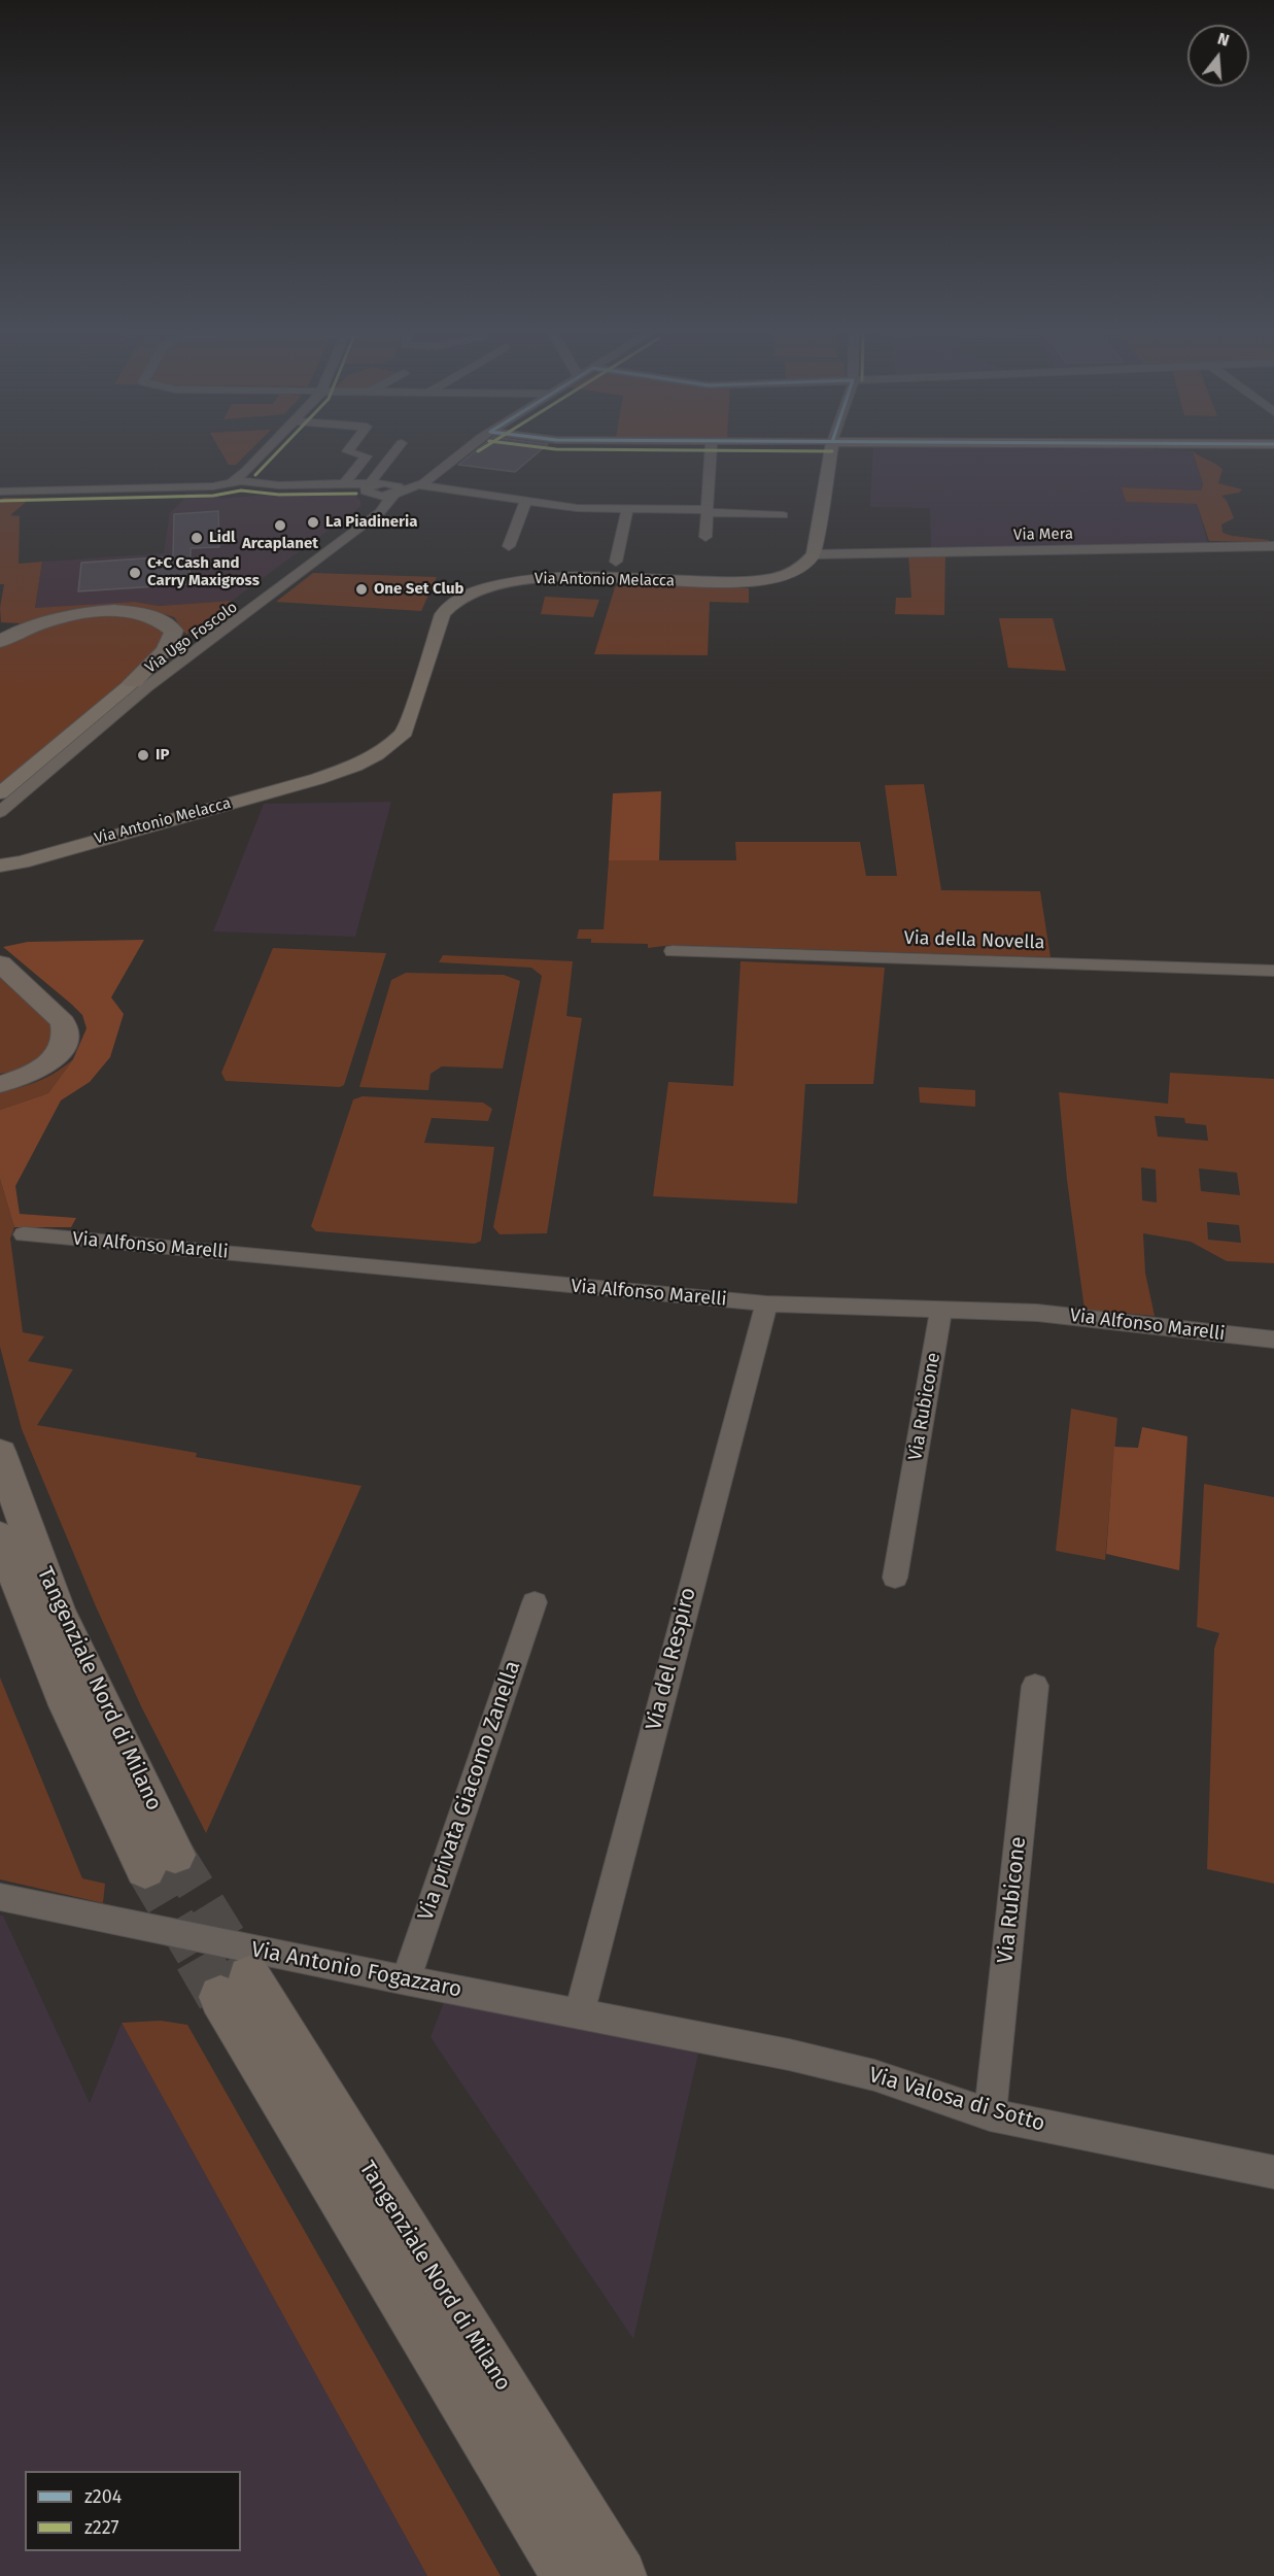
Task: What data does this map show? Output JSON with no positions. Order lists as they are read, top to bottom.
{
  "streets": {
    "highway": ["Tangenziale Nord di Milano"],
    "main road": ["Via Antonio Melacca", "Via Ugo Foscolo"],
    "street": [
      "Via Mera",
      "Via della Novella",
      "Via Alfonso Marelli",
      "Via Rubicone",
      "Via del Respiro",
      "Via privata Giacomo Zanella",
      "Via Antonio Fogazzaro",
      "Via Valosa di Sotto"
    ]
  },
  "crossings": [
    ["Via Mera", "Via Antonio Melacca"],
    ["Via Alfonso Marelli", "Via Rubicone"],
    ["Via Alfonso Marelli", "Via del Respiro"],
    ["Via Rubicone", "Via Valosa di Sotto"],
    ["Via del Respiro", "Via Antonio Fogazzaro"],
    ["Via privata Giacomo Zanella", "Via Antonio Fogazzaro"],
    ["Via Antonio Fogazzaro", "Via Valosa di Sotto"]
  ],
  "places": [
    "La Piadineria",
    "Arcaplanet",
    "Lidl",
    "C+C Cash and Carry Maxigross",
    "One Set Club",
    "IP"
  ],
  "lines": ["transit line z227"],
  "legend": ["z204", "z227"],
  "north": "top"
}
